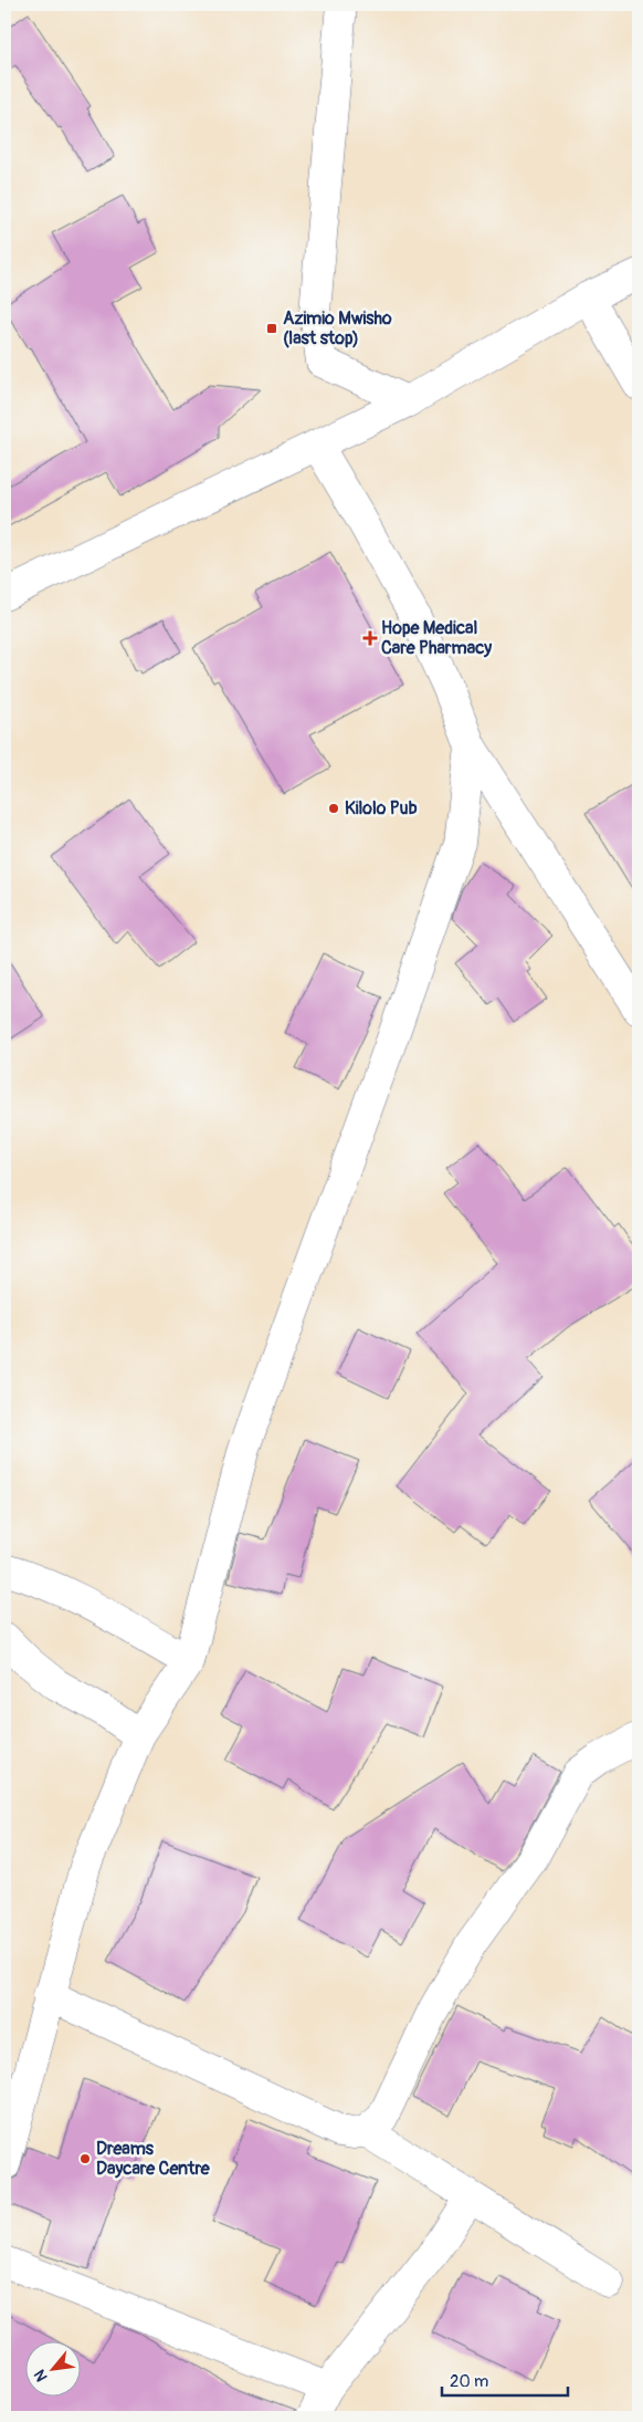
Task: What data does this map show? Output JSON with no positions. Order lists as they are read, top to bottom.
{
  "places": {
    "transit": ["Azimio Mwisho (last stop)"],
    "health": ["Hope Medical Care Pharmacy"],
    "other": ["Kilolo Pub", "Dreams Daycare Centre"]
  },
  "scale_bar": "20 m",
  "north": "bottom left"
}
